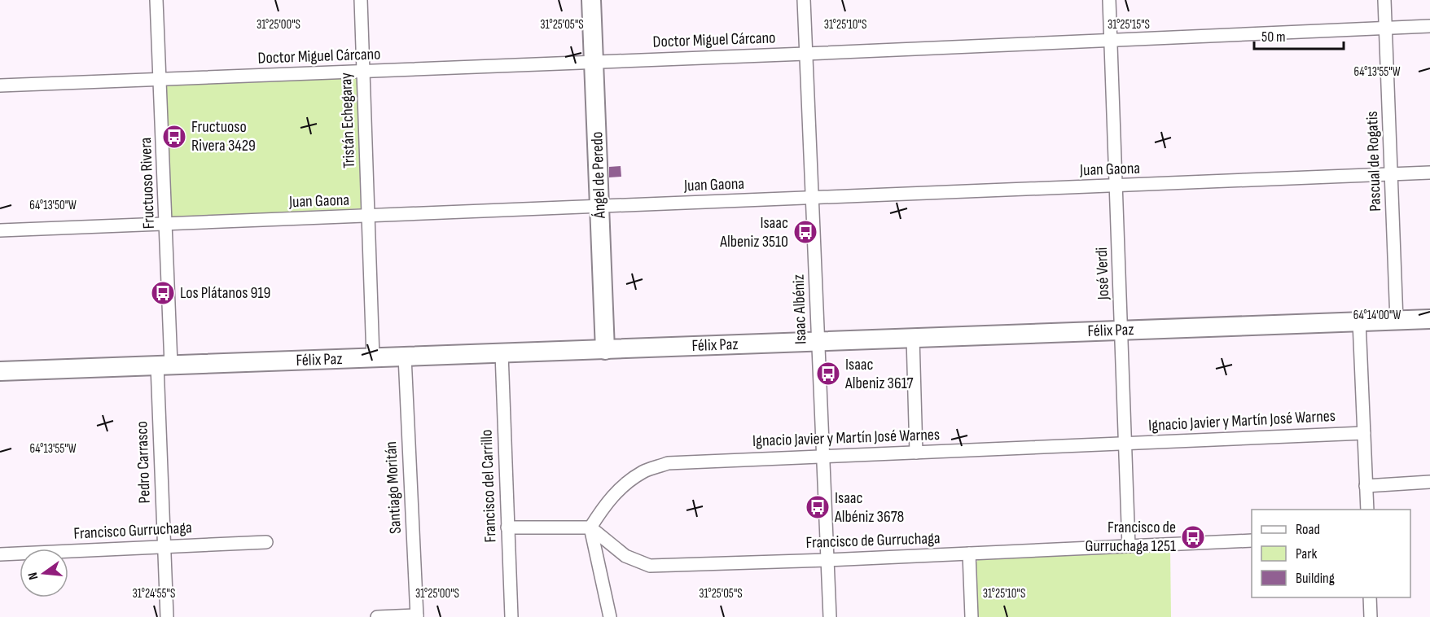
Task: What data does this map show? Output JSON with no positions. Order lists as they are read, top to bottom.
{
  "streets": {
    "main road": ["Ángel de Peredo", "Félix Paz"],
    "street": [
      "Doctor Miguel Cárcano",
      "Tristán Echegaray",
      "Pascual de Rogatis",
      "Juan Gaona",
      "Fructuoso Rivera",
      "José Verdi",
      "Isaac Albéniz",
      "Ignacio Javier y Martín José Warnes",
      "Pedro Carrasco",
      "Francisco del Carrillo",
      "Santiago Moritán",
      "Francisco Gurruchaga",
      "Francisco de Gurruchaga"
    ]
  },
  "crossings": [
    ["Doctor Miguel Cárcano", "Tristán Echegaray"],
    ["Doctor Miguel Cárcano", "Pascual de Rogatis"],
    ["Doctor Miguel Cárcano", "Ángel de Peredo"],
    ["Doctor Miguel Cárcano", "Fructuoso Rivera"],
    ["Doctor Miguel Cárcano", "José Verdi"],
    ["Doctor Miguel Cárcano", "Isaac Albéniz"],
    ["Tristán Echegaray", "Juan Gaona"],
    ["Tristán Echegaray", "Félix Paz"],
    ["Pascual de Rogatis", "Juan Gaona"],
    ["Pascual de Rogatis", "Félix Paz"],
    ["Juan Gaona", "Ángel de Peredo"],
    ["Juan Gaona", "Fructuoso Rivera"],
    ["Juan Gaona", "José Verdi"],
    ["Juan Gaona", "Isaac Albéniz"],
    ["Ángel de Peredo", "Félix Paz"],
    ["Fructuoso Rivera", "Félix Paz"],
    ["Fructuoso Rivera", "Pedro Carrasco"],
    ["José Verdi", "Félix Paz"],
    ["José Verdi", "Ignacio Javier y Martín José Warnes"],
    ["José Verdi", "Francisco de Gurruchaga"],
    ["Isaac Albéniz", "Félix Paz"],
    ["Isaac Albéniz", "Ignacio Javier y Martín José Warnes"],
    ["Isaac Albéniz", "Francisco de Gurruchaga"],
    ["Félix Paz", "Pedro Carrasco"],
    ["Félix Paz", "Francisco del Carrillo"],
    ["Félix Paz", "Santiago Moritán"],
    ["Ignacio Javier y Martín José Warnes", "Francisco de Gurruchaga"],
    ["Pedro Carrasco", "Francisco Gurruchaga"]
  ],
  "places": {
    "bus stop": [
      "Fructuoso Rivera 3429",
      "Isaac Albeniz 3510",
      "Los Plátanos 919",
      "Isaac Albeniz 3617",
      "Isaac Albéniz 3678",
      "Francisco de Gurruchaga 1251"
    ]
  },
  "legend": ["Road", "Park", "Building"],
  "scale_bar": "50 m",
  "north": "left",
  "coordinates": [
    "31°25'00\"S",
    "31°25'05\"S",
    "31°25'10\"S",
    "31°25'15\"S",
    "64°13'55\"W",
    "64°13'50\"W",
    "64°14'00\"W",
    "31°24'55\"S"
  ]
}
